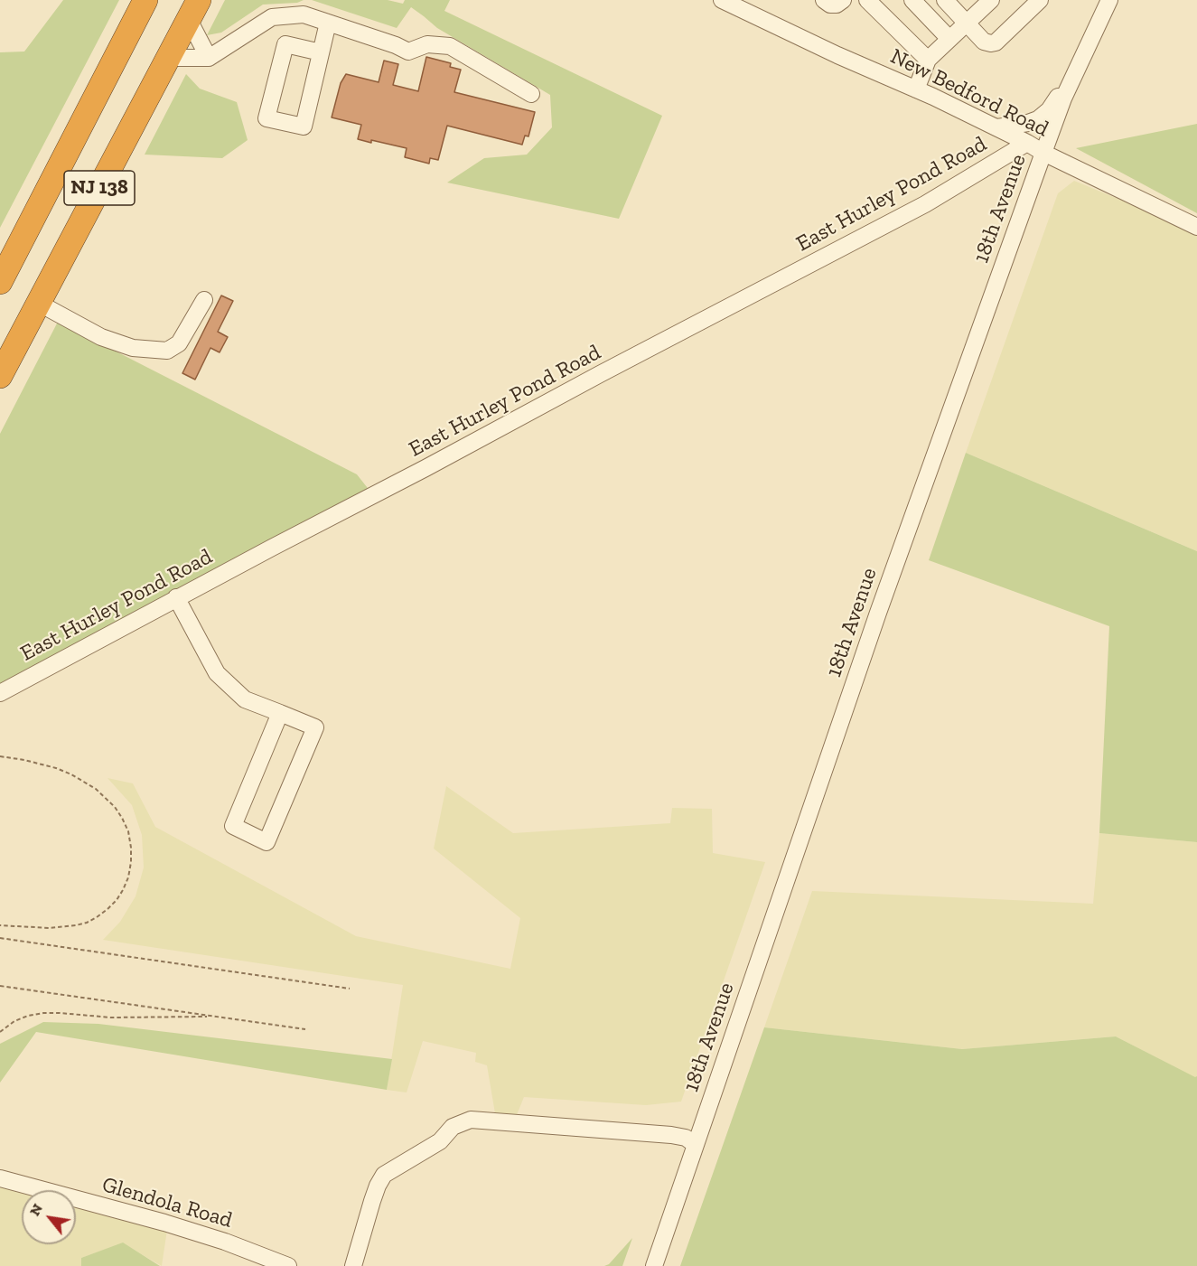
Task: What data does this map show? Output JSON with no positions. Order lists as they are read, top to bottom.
{
  "streets": {
    "highway": ["NJ 138"],
    "street": [
      "New Bedford Road",
      "East Hurley Pond Road",
      "18th Avenue",
      "Glendola Road"
    ]
  },
  "crossings": [
    ["New Bedford Road", "East Hurley Pond Road"],
    ["New Bedford Road", "18th Avenue"]
  ],
  "north": "top left"
}
